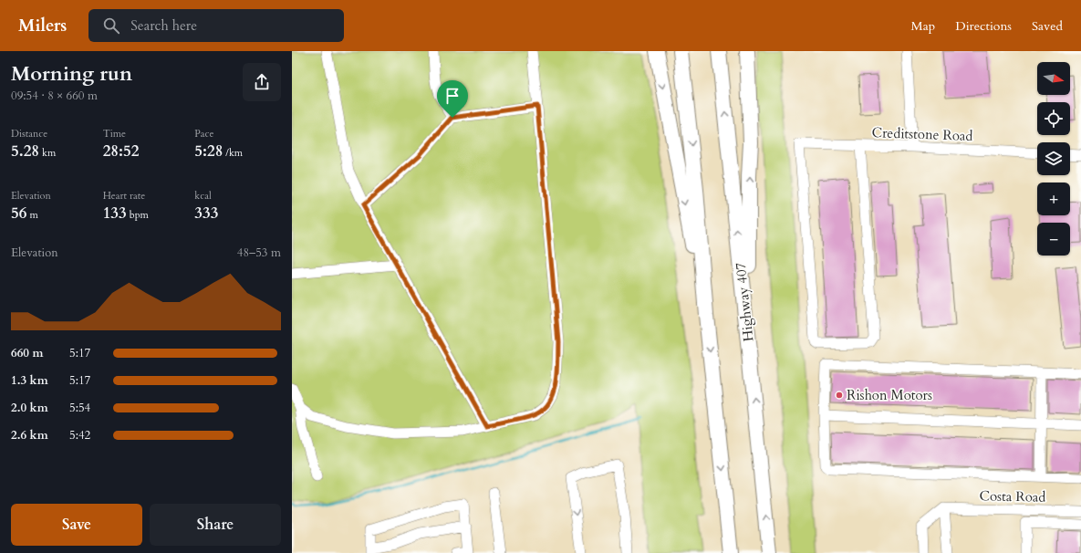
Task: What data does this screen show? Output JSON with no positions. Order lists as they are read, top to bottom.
{
  "streets": {
    "highway": ["Highway 407"],
    "street": ["Creditstone Road", "Costa Road"]
  },
  "places": ["Rishon Motors"],
  "north": "right",
  "page": {
    "header": "Milers",
    "search": "Search here",
    "nav": ["Map", "Directions", "Saved"],
    "heading": ["Morning run", "09:54 · 8 × 660 m"],
    "map_buttons": ["+", "−"],
    "stats": [
      ["Distance", "5.28 km"],
      ["Time", "28:52"],
      ["Pace", "5:28 /km"],
      ["Elevation", "56 m"],
      ["Heart rate", "133 bpm"],
      ["kcal", "333"]
    ],
    "chart": ["Elevation", "48–53 m"],
    "list": [
      {
        "name": "660 m",
        "note": "5:17"
      },
      {
        "name": "1.3 km",
        "note": "5:17"
      },
      {
        "name": "2.0 km",
        "note": "5:54"
      },
      {
        "name": "2.6 km",
        "note": "5:42"
      }
    ],
    "buttons": ["Save", "Share"]
  }
}
